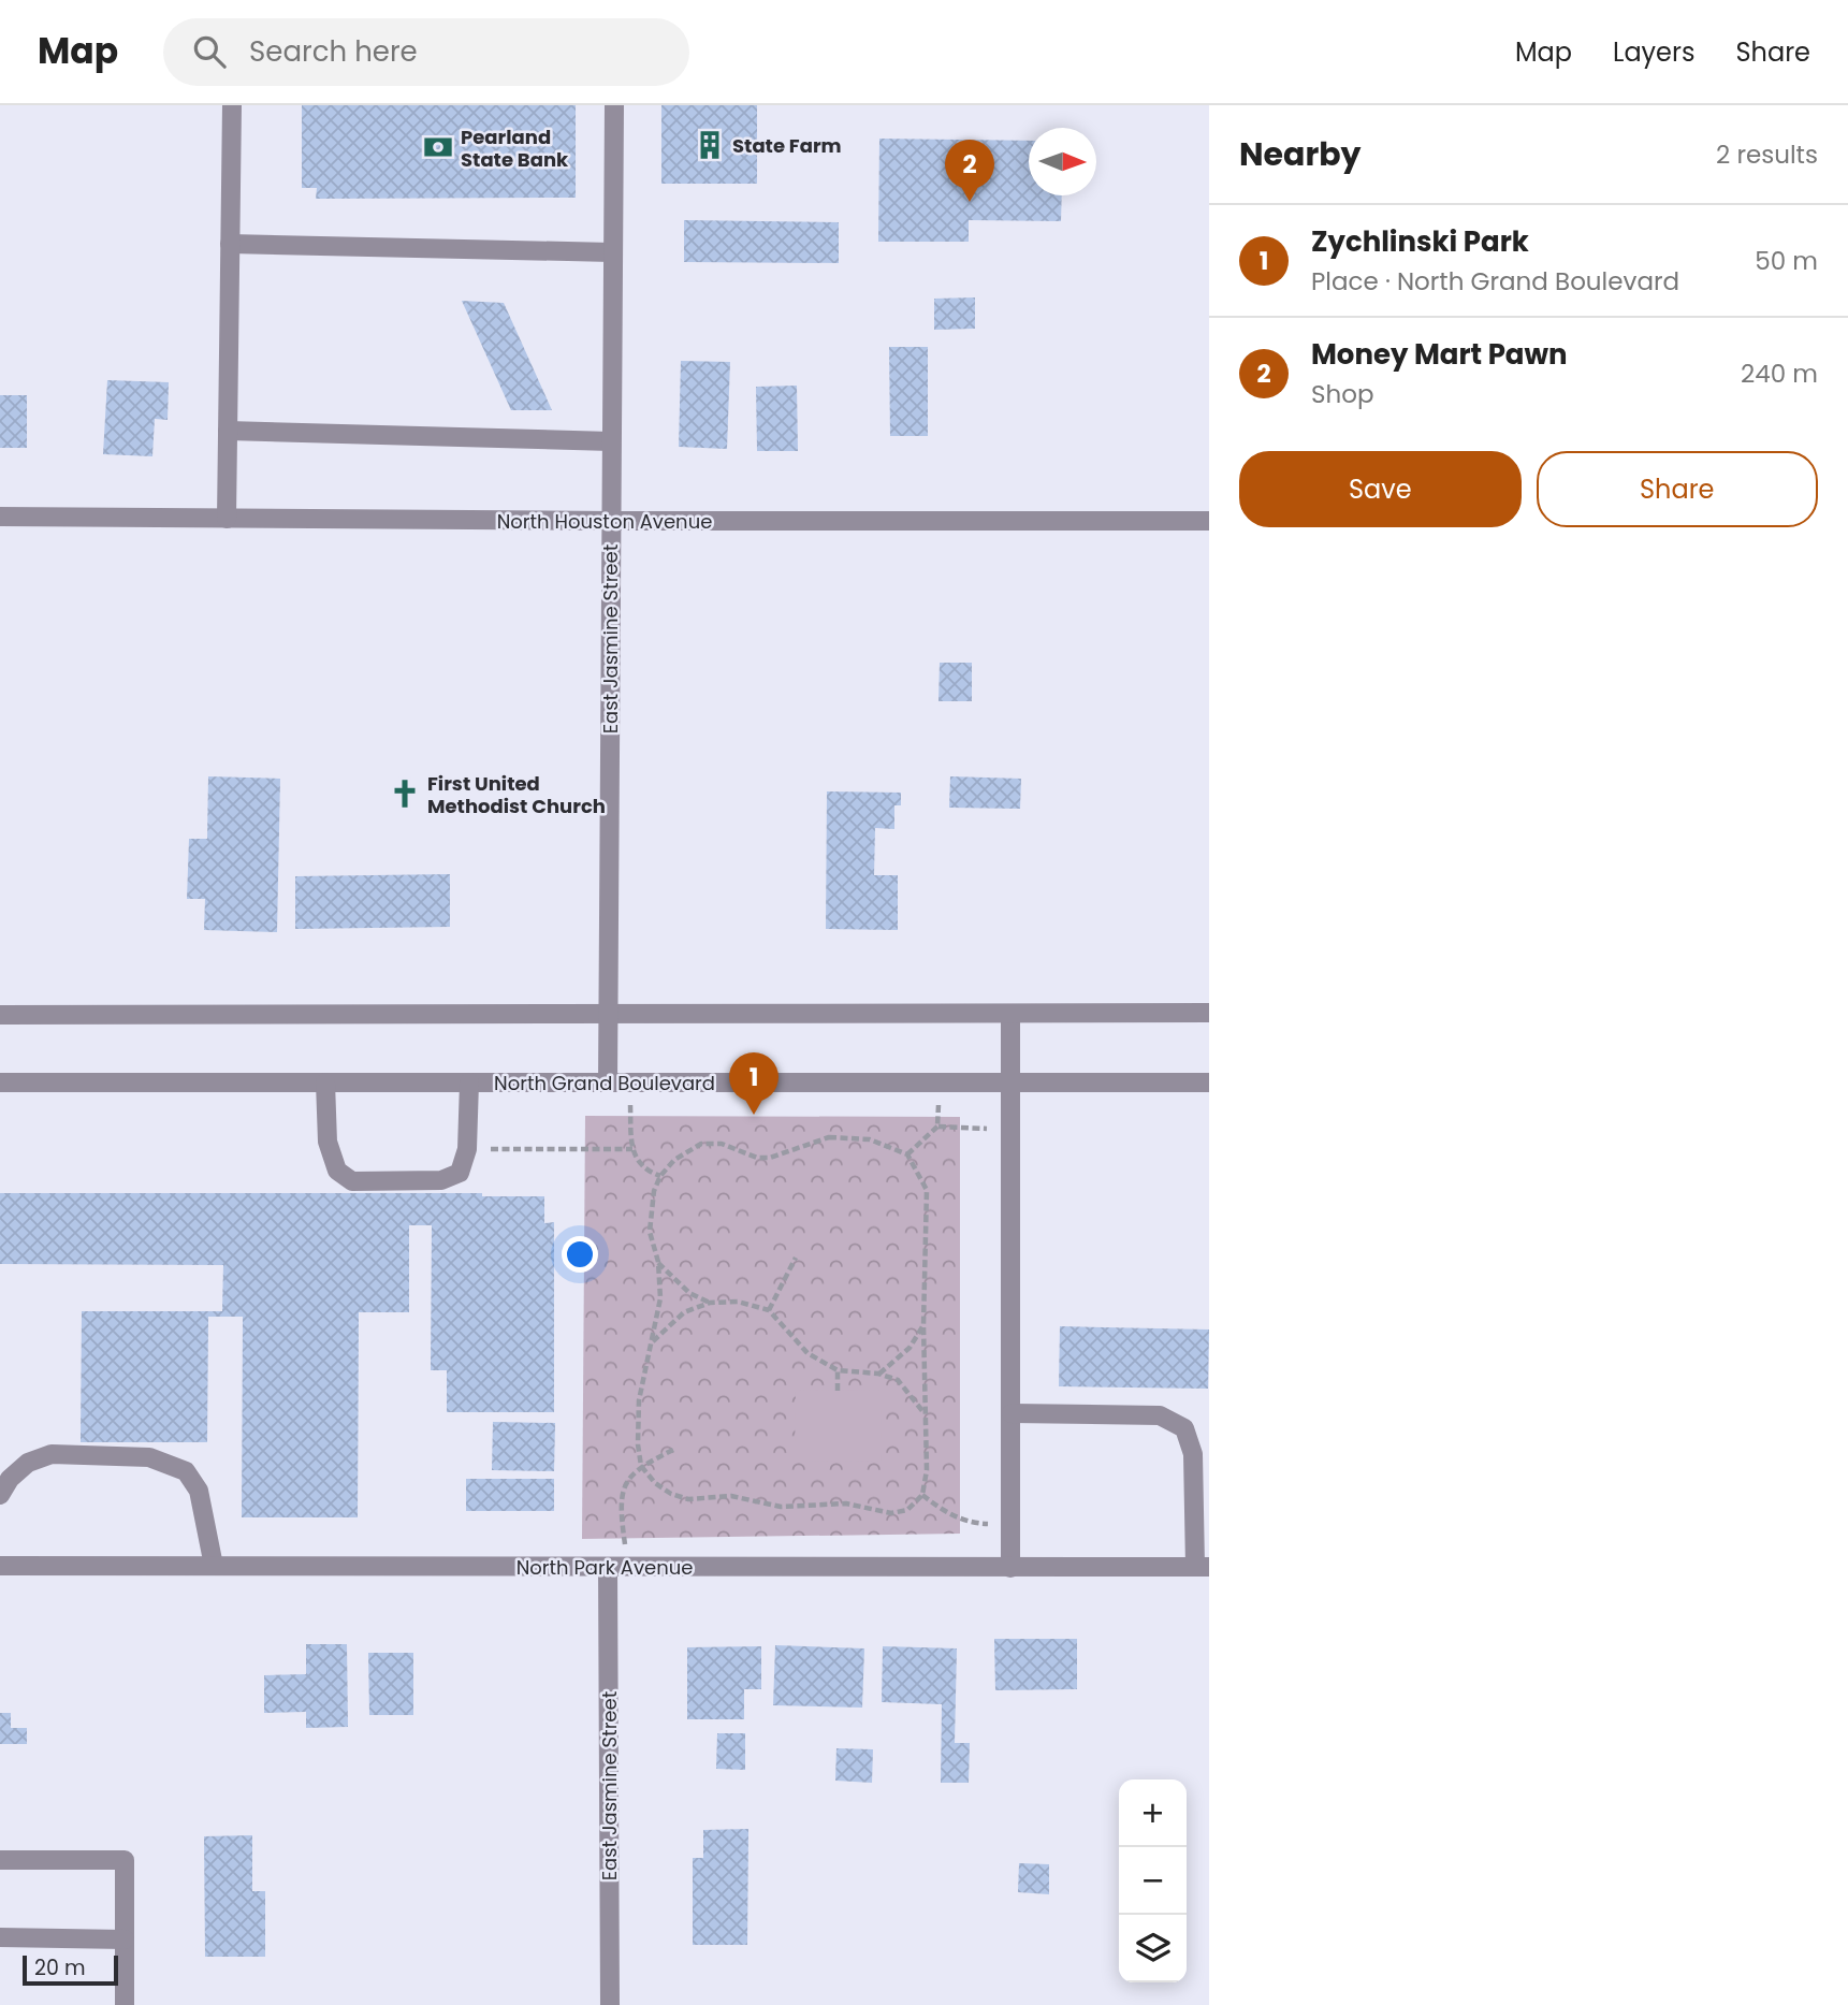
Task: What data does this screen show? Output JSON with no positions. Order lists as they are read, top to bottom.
{
  "streets": {
    "street": [
      "North Houston Avenue",
      "East Jasmine Street",
      "North Grand Boulevard",
      "North Park Avenue"
    ]
  },
  "crossings": [
    ["North Houston Avenue", "East Jasmine Street"],
    ["East Jasmine Street", "North Grand Boulevard"],
    ["East Jasmine Street", "North Park Avenue"]
  ],
  "places": {
    "building": ["State Farm"],
    "bank": ["Pearland State Bank"],
    "church": ["First United Methodist Church"]
  },
  "scale_bar": "20 m",
  "north": "right",
  "page": {
    "header": "Map",
    "search": "Search here",
    "nav": ["Map", "Layers", "Share"],
    "heading": ["Nearby", "2 results"],
    "pins": ["2", "1"],
    "list": [
      {
        "mark": "1",
        "name": "Zychlinski Park",
        "note": "Place · North Grand Boulevard",
        "value": "50 m"
      },
      {
        "mark": "2",
        "name": "Money Mart Pawn",
        "note": "Shop",
        "value": "240 m"
      }
    ],
    "buttons": ["Save", "Share"],
    "map_buttons": ["+", "−"],
    "scale": "20 m"
  }
}
